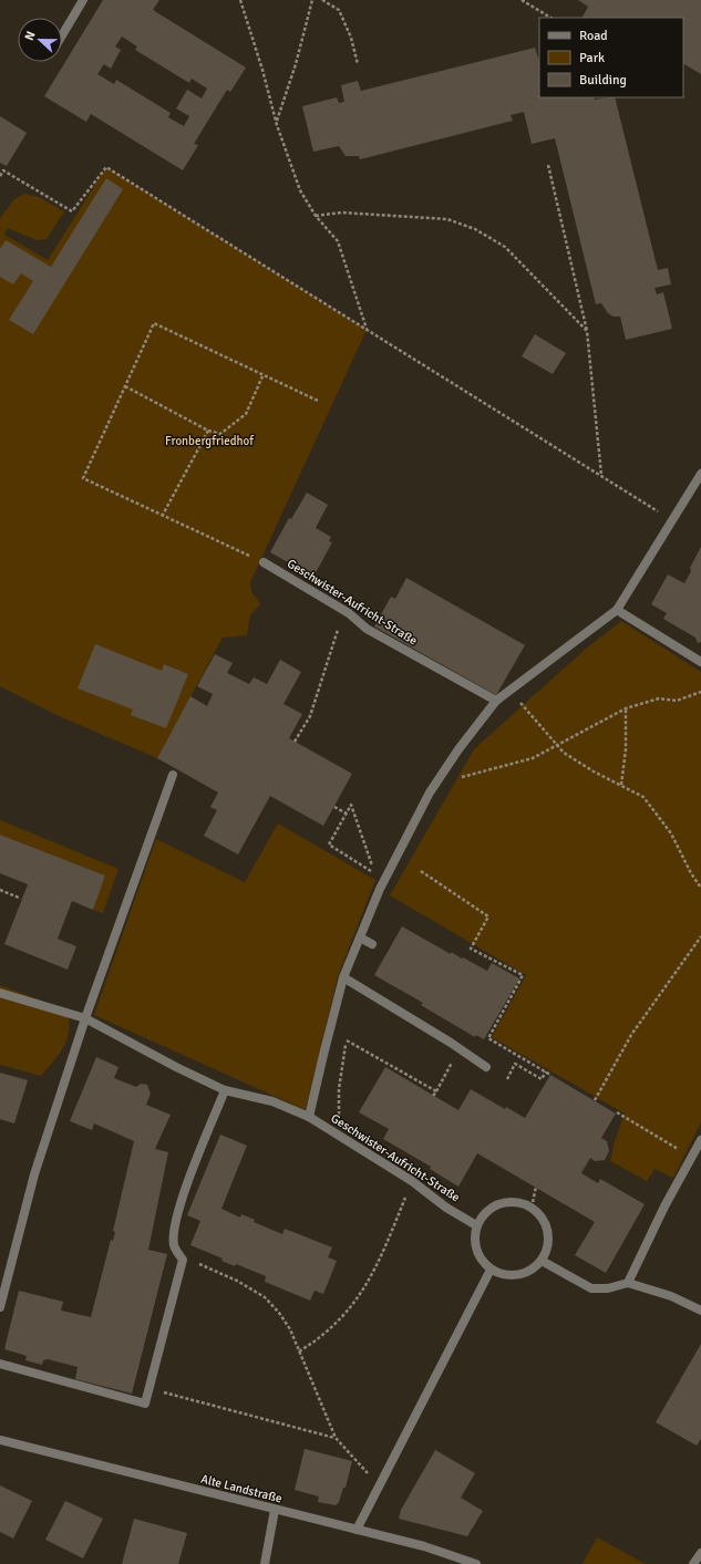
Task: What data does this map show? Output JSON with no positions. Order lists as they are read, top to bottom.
{
  "streets": {
    "street": ["Geschwister-Aufricht-Straße", "Alte Landstraße"]
  },
  "parks": ["Fronbergfriedhof"],
  "legend": ["Road", "Park", "Building"],
  "north": "left"
}
